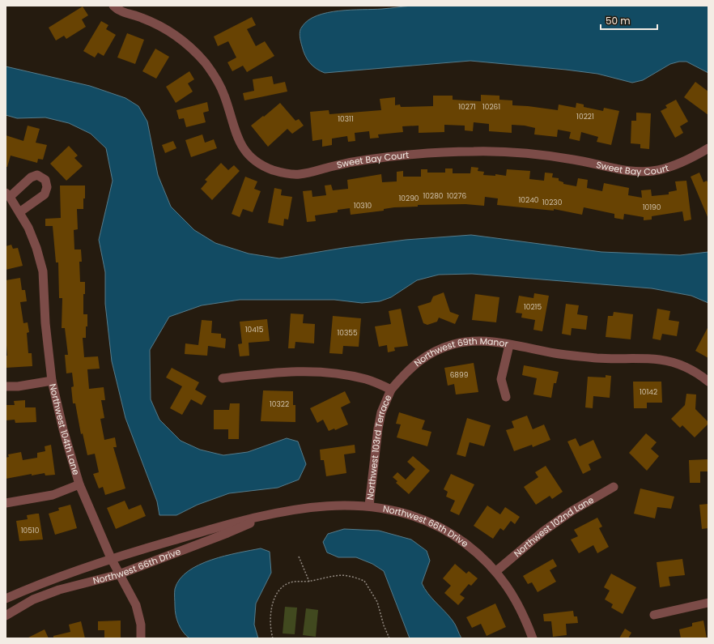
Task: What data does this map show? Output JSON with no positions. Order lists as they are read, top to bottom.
{
  "streets": {
    "street": [
      "Sweet Bay Court",
      "Northwest 69th Manor",
      "Northwest 104th Lane",
      "Northwest 103rd Terrace",
      "Northwest 66th Drive",
      "Northwest 102nd Lane"
    ]
  },
  "crossings": [
    ["Northwest 69th Manor", "Northwest 103rd Terrace"],
    ["Northwest 104th Lane", "Northwest 66th Drive"],
    ["Northwest 103rd Terrace", "Northwest 66th Drive"],
    ["Northwest 66th Drive", "Northwest 102nd Lane"]
  ],
  "house_numbers": [
    "10271",
    "10261",
    "10221",
    "10311",
    "10280",
    "10276",
    "10290",
    "10240",
    "10230",
    "10310",
    "10190",
    "10215",
    "10415",
    "10355",
    "6899",
    "10142",
    "10322",
    "10510"
  ],
  "scale_bar": "50 m"
}
